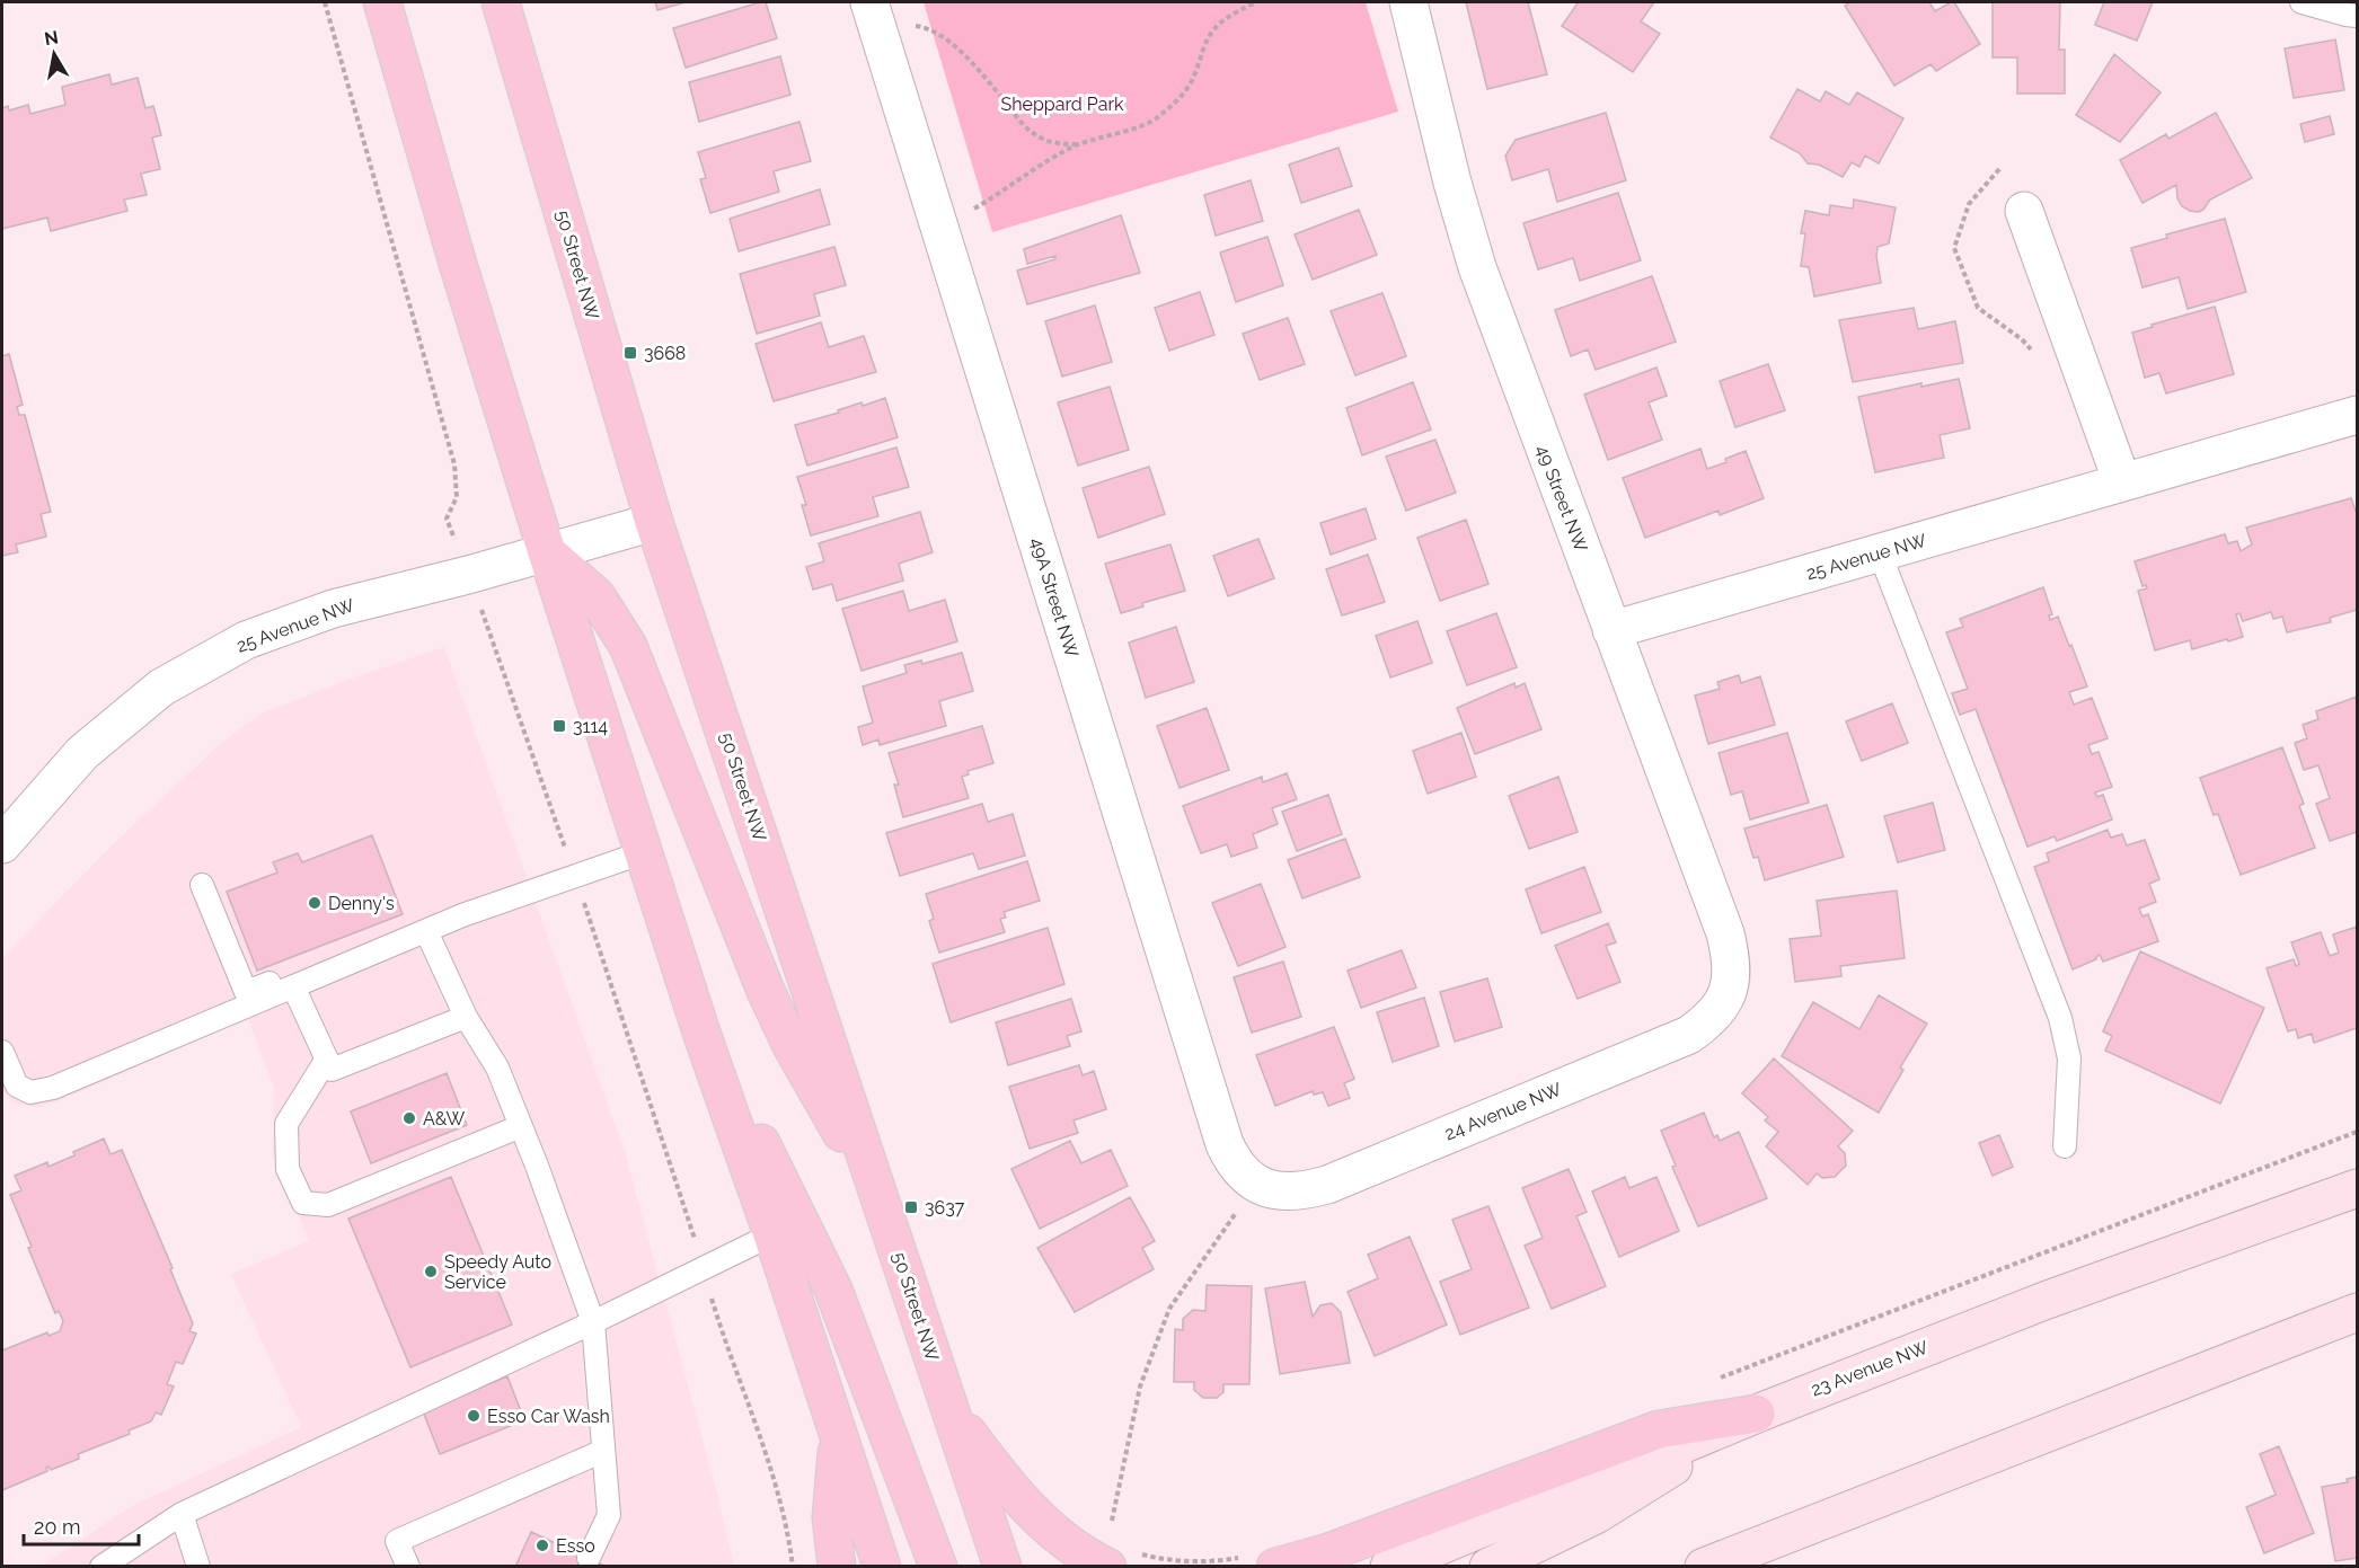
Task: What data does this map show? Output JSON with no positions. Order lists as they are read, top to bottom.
{
  "streets": {
    "main road": ["50 Street NW", "23 Avenue NW"],
    "street": [
      "49 Street NW",
      "25 Avenue NW",
      "49A Street NW",
      "24 Avenue NW"
    ]
  },
  "crossings": [
    ["50 Street NW", "25 Avenue NW"],
    ["49 Street NW", "25 Avenue NW"],
    ["49 Street NW", "24 Avenue NW"],
    ["49A Street NW", "24 Avenue NW"]
  ],
  "parks": ["Sheppard Park"],
  "places": {
    "transit": ["3668", "3114", "3637"],
    "other": [
      "Denny's",
      "A&W",
      "Speedy Auto Service",
      "Esso Car Wash",
      "Esso"
    ]
  },
  "scale_bar": "20 m",
  "north": "top"
}
